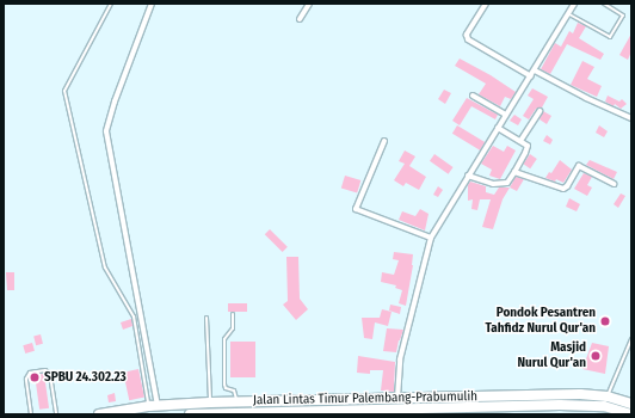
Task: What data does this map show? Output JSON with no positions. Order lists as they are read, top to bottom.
{
  "streets": {
    "highway": ["Jalan Lintas Timur Palembang-Prabumulih"]
  },
  "places": ["Pondok Pesantren Tahfidz Nurul Qur'an", "Masjid Nurul Qur'an", "SPBU 24.302.23"]
}
